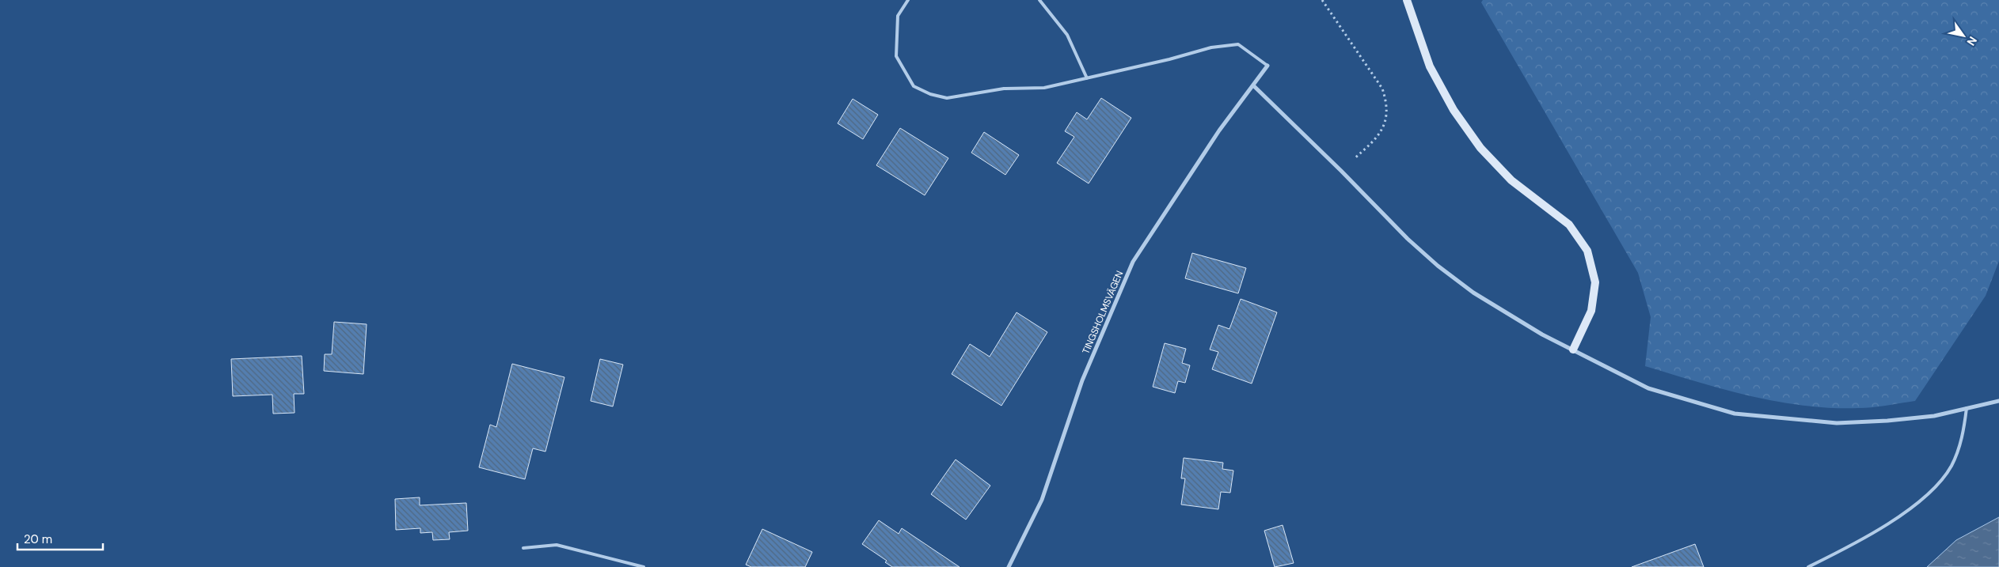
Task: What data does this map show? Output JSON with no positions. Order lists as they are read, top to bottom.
{
  "streets": {
    "street": ["TINGSHOLMSVÄGEN"]
  },
  "scale_bar": "20 m",
  "north": "bottom right"
}
